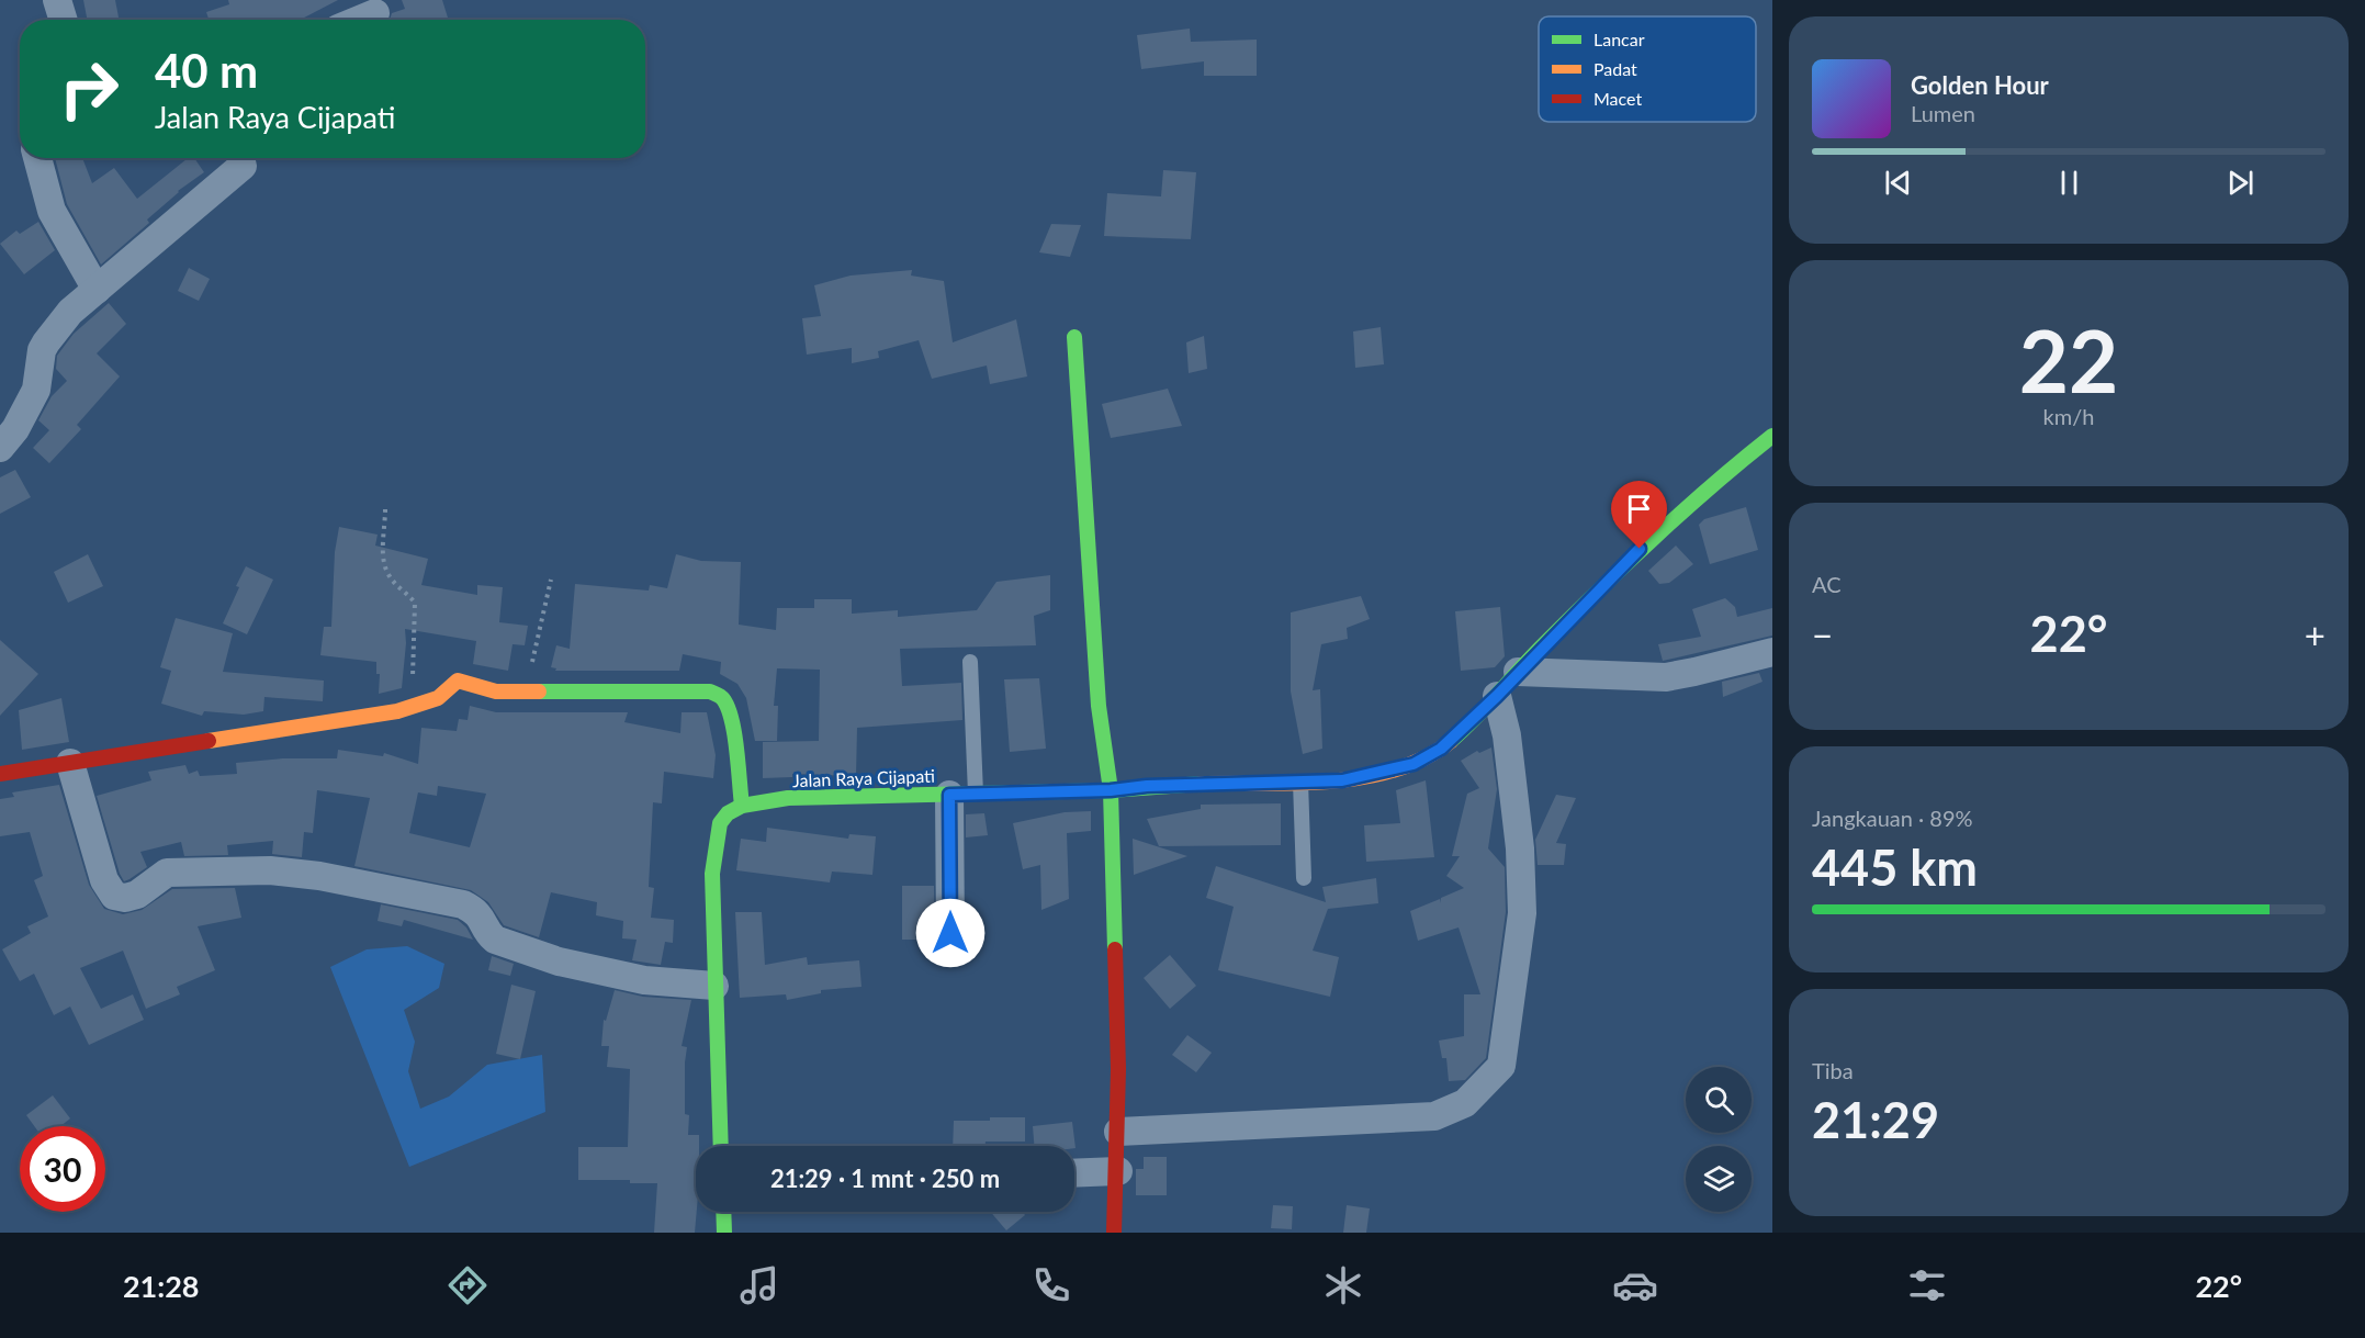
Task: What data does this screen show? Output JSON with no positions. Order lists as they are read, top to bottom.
{
  "streets": {
    "street": ["Jalan Raya Cijapati"]
  },
  "legend": ["Lancar", "Padat", "Macet"],
  "page": {
    "turn": ["40 m", "Jalan Raya Cijapati"],
    "song": ["Golden Hour", "Lumen"],
    "tile": [
      ["22", "km/h"],
      "AC",
      ["Jangkauan · 89%", "445 km"],
      ["Tiba", "21:29"]
    ],
    "heat": ["−", "22°", "+"],
    "limit": "30",
    "trip": "21:29 · 1 mnt · 250 m",
    "tabs": ["21:28", "22°"]
  }
}
